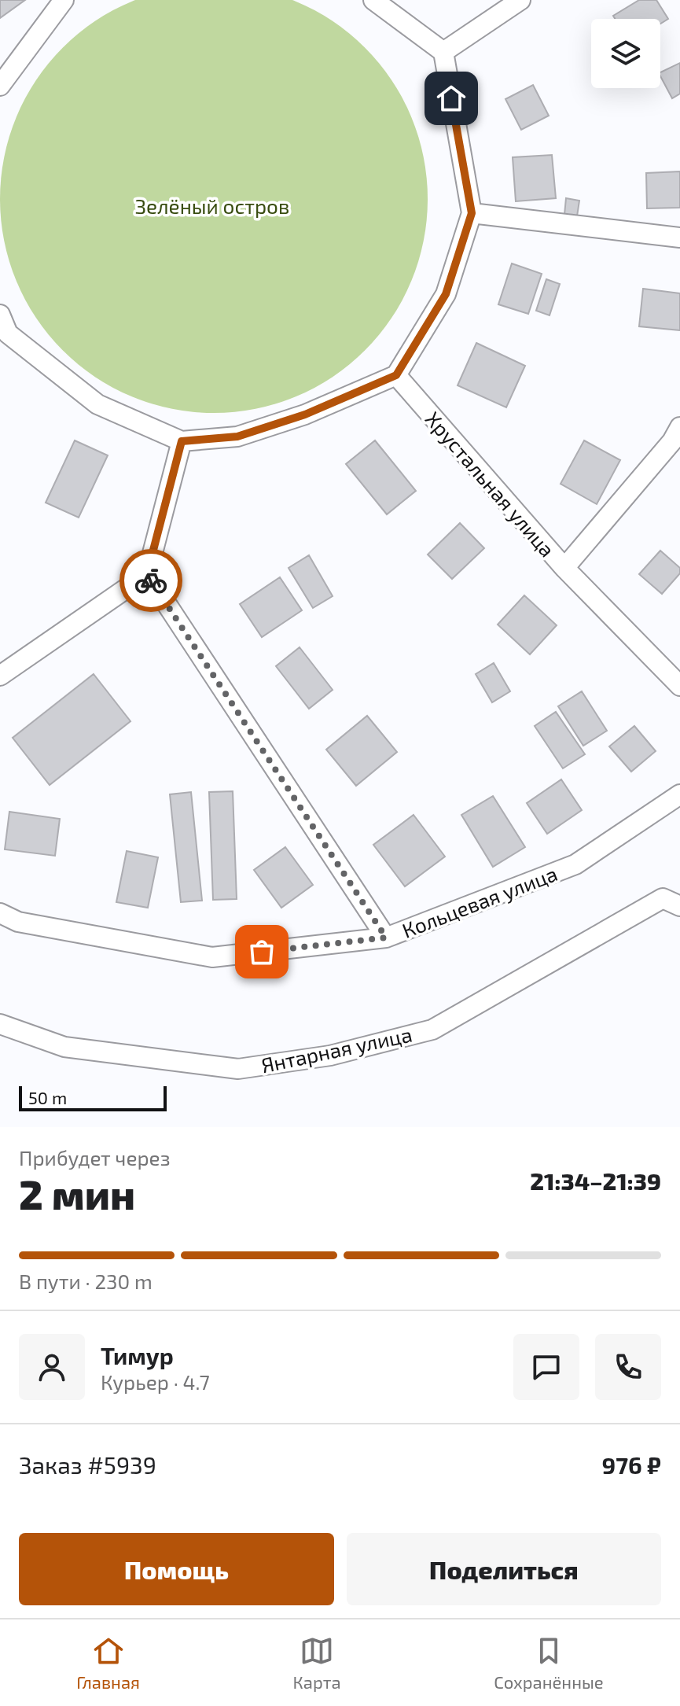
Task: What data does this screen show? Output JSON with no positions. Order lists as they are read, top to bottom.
{
  "streets": {
    "street": ["Хрустальная улица", "Кольцевая улица", "Янтарная улица"]
  },
  "parks": ["Зелёный остров"],
  "scale_bar": "50 m",
  "page": {
    "scale": "50 m",
    "heading": ["2 мин", "Прибудет через", "21:34–21:39"],
    "panel": [
      "Тимур",
      "Курьер · 4.7",
      "Заказ #5939",
      "976 ₽"
    ],
    "bar": "В пути · 230 m",
    "buttons": ["Помощь", "Поделиться"],
    "tabs": ["Главная", "Карта", "Сохранённые"]
  }
}
